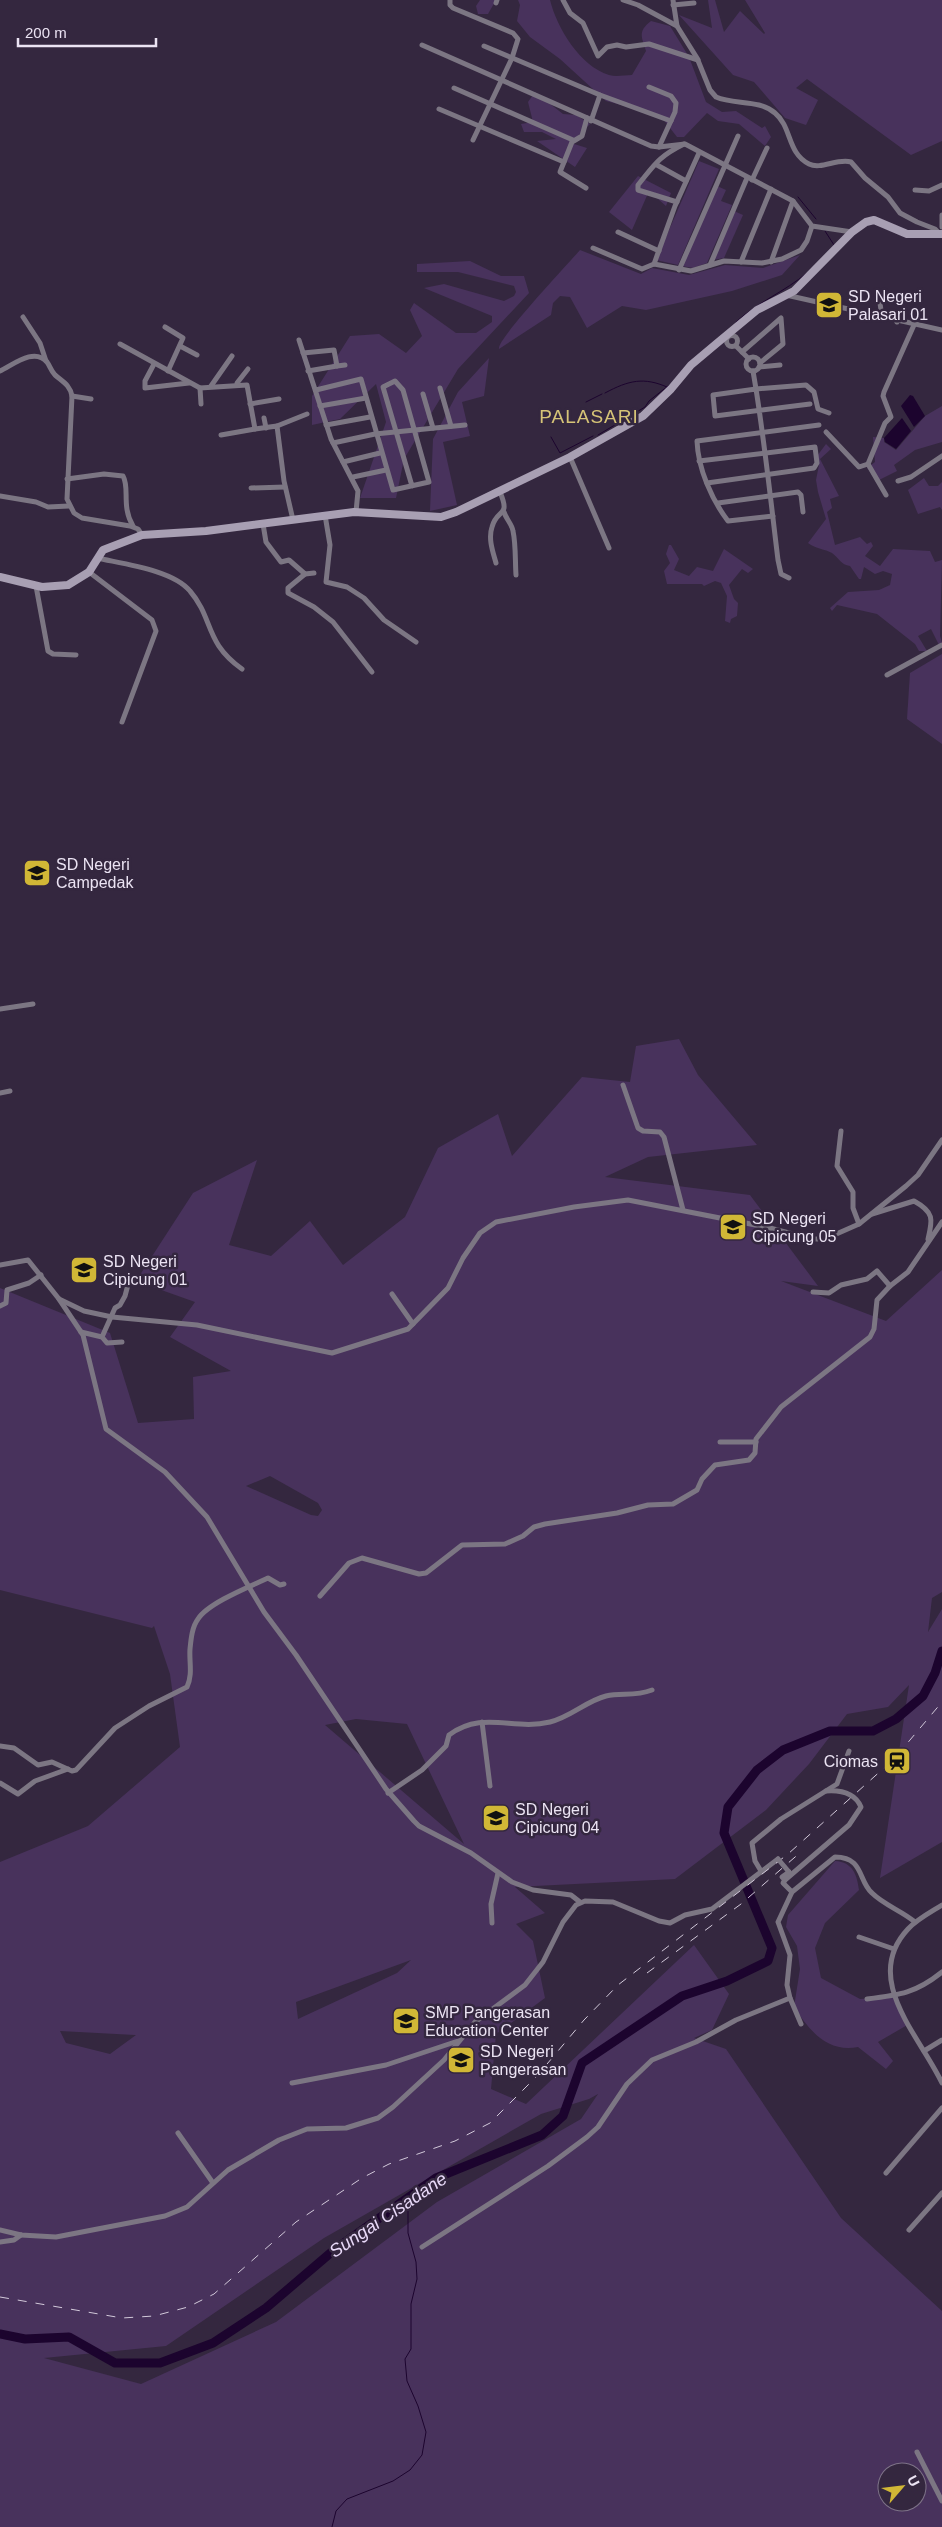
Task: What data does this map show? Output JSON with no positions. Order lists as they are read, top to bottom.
{
  "districts": ["PALASARI"],
  "water": ["Sungai Cisadane"],
  "places": {
    "school or university": [
      "SD Negeri Palasari 01",
      "SD Negeri Campedak",
      "SD Negeri Cipicung 05",
      "SD Negeri Cipicung 01",
      "SD Negeri Cipicung 04",
      "SMP Pangerasan Education Center",
      "SD Negeri Pangerasan"
    ],
    "station": ["Ciomas"]
  },
  "scale_bar": "200 m",
  "north": "top right"
}
